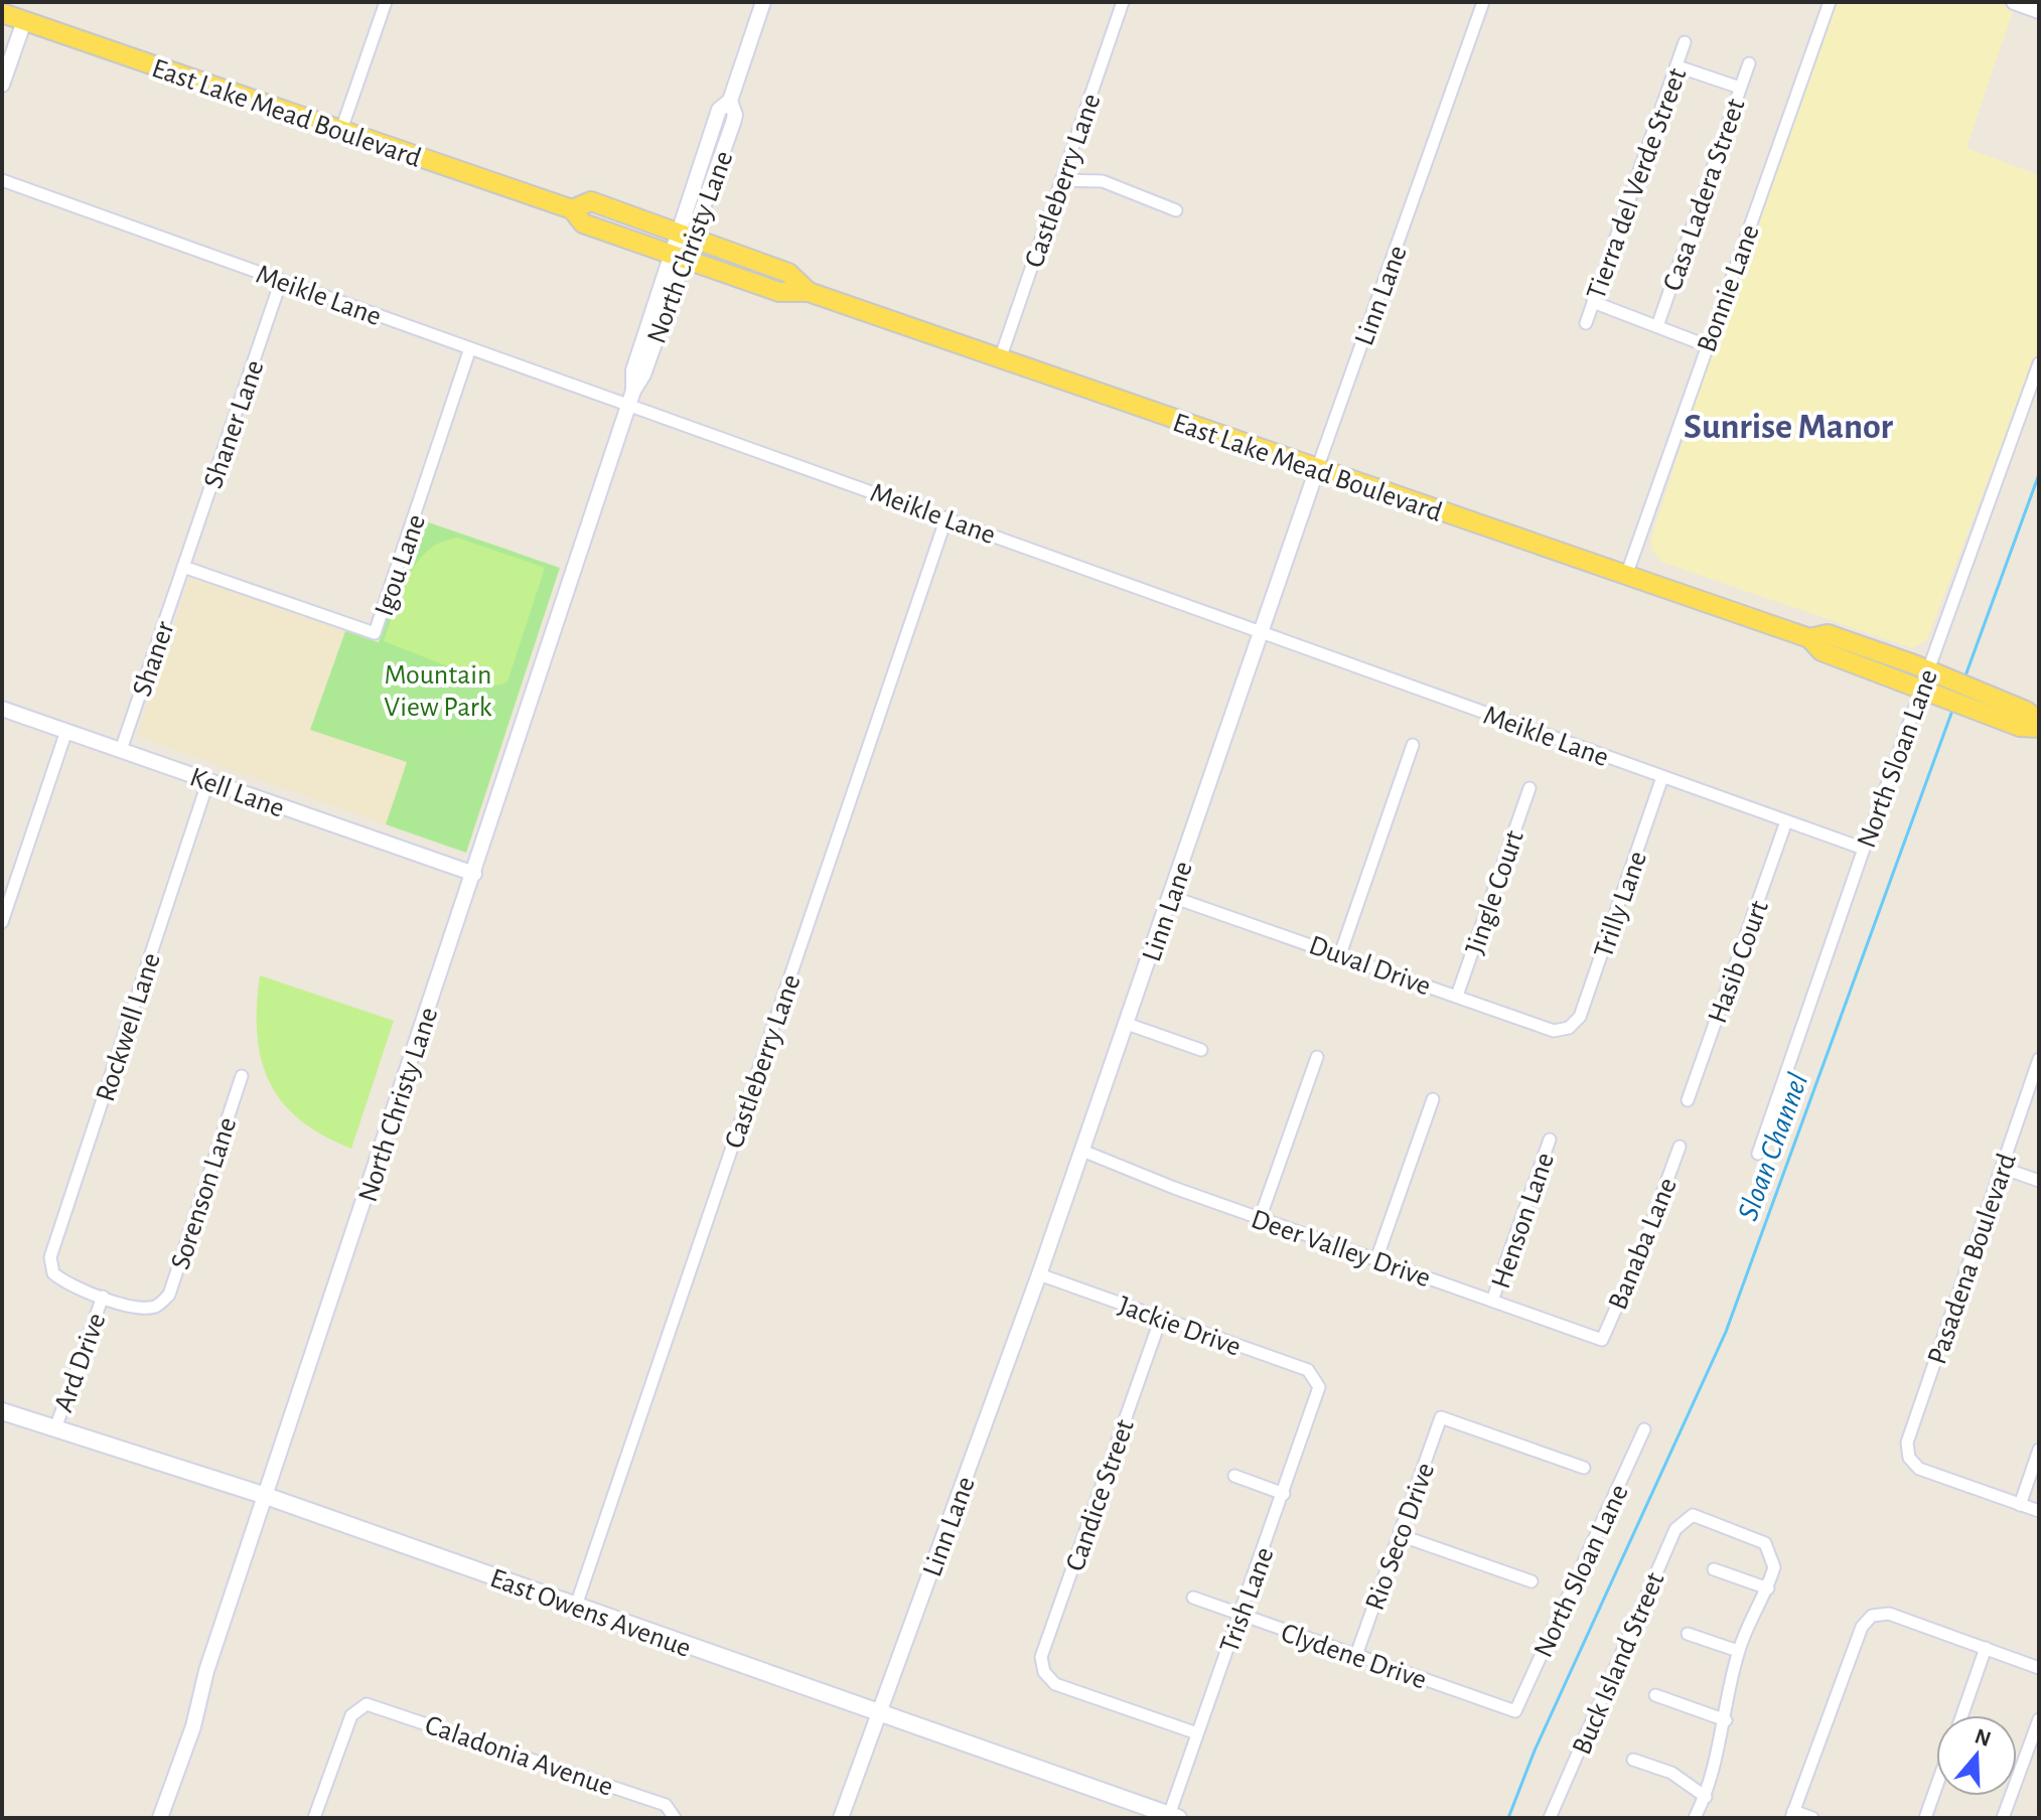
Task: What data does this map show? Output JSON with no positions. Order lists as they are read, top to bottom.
{
  "streets": {
    "main road": ["East Lake Mead Boulevard", "East Owens Avenue"],
    "street": [
      "Castleberry Lane",
      "Tierra del Verde Street",
      "Casa Ladera Street",
      "North Christy Lane",
      "Bonnie Lane",
      "Meikle Lane",
      "Linn Lane",
      "Shaner Lane",
      "Igou Lane",
      "Shaner",
      "North Sloan Lane",
      "Kell Lane",
      "Jingle Court",
      "Trilly Lane",
      "Hasib Court",
      "Duval Drive",
      "Rockwell Lane",
      "Sorenson Lane",
      "Henson Lane",
      "Banaba Lane",
      "Deer Valley Drive",
      "Pasadena Boulevard",
      "Jackie Drive",
      "Ard Drive",
      "Candice Street",
      "Rio Seco Drive",
      "Trish Lane",
      "Clydene Drive",
      "Buck Island Street",
      "Caladonia Avenue"
    ]
  },
  "crossings": [
    ["East Lake Mead Boulevard", "Castleberry Lane"],
    ["East Lake Mead Boulevard", "North Christy Lane"],
    ["East Lake Mead Boulevard", "Bonnie Lane"],
    ["East Lake Mead Boulevard", "Linn Lane"],
    ["East Lake Mead Boulevard", "North Sloan Lane"],
    ["Castleberry Lane", "Meikle Lane"],
    ["Castleberry Lane", "East Owens Avenue"],
    ["North Christy Lane", "Meikle Lane"],
    ["North Christy Lane", "Kell Lane"],
    ["North Christy Lane", "East Owens Avenue"],
    ["Meikle Lane", "Linn Lane"],
    ["Meikle Lane", "Shaner Lane"],
    ["Meikle Lane", "Igou Lane"],
    ["Meikle Lane", "North Sloan Lane"],
    ["Meikle Lane", "Trilly Lane"],
    ["Meikle Lane", "Hasib Court"],
    ["Linn Lane", "Duval Drive"],
    ["Linn Lane", "Deer Valley Drive"],
    ["Linn Lane", "Jackie Drive"],
    ["Linn Lane", "East Owens Avenue"],
    ["Shaner Lane", "Igou Lane"],
    ["Shaner Lane", "Shaner"],
    ["Igou Lane", "Shaner"],
    ["Shaner", "Kell Lane"],
    ["North Sloan Lane", "Clydene Drive"],
    ["Kell Lane", "Rockwell Lane"],
    ["Jingle Court", "Duval Drive"],
    ["Trilly Lane", "Duval Drive"],
    ["Rockwell Lane", "Sorenson Lane"],
    ["Rockwell Lane", "Ard Drive"],
    ["Sorenson Lane", "Ard Drive"],
    ["Henson Lane", "Deer Valley Drive"],
    ["Banaba Lane", "Deer Valley Drive"],
    ["Jackie Drive", "Candice Street"],
    ["Jackie Drive", "Trish Lane"],
    ["Ard Drive", "East Owens Avenue"],
    ["Candice Street", "Trish Lane"],
    ["Rio Seco Drive", "Clydene Drive"],
    ["Trish Lane", "East Owens Avenue"],
    ["Trish Lane", "Clydene Drive"]
  ],
  "districts": ["Sunrise Manor"],
  "water": ["Sloan Channel"],
  "parks": ["Mountain View Park"],
  "north": "top"
}
